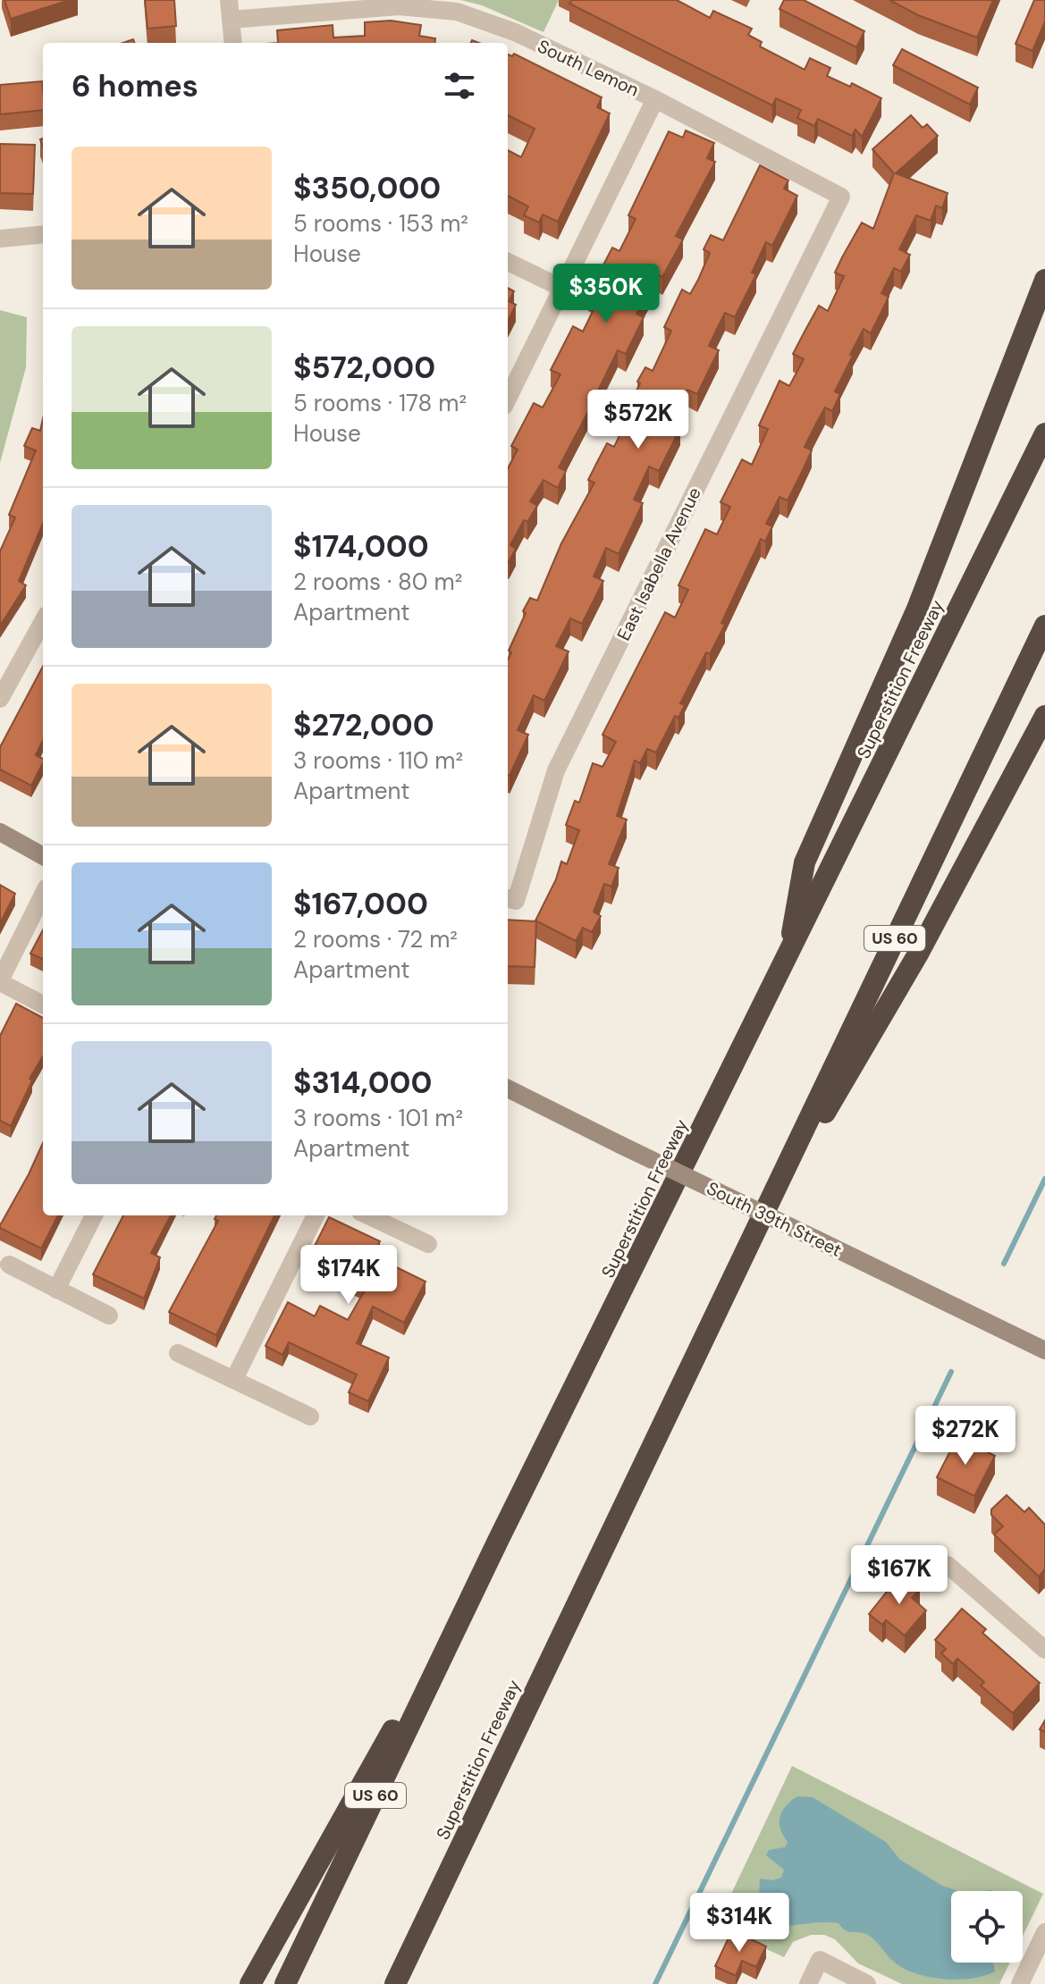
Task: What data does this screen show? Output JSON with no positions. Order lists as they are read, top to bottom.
{
  "streets": {
    "highway": ["Superstition Freeway", "US 60"],
    "street": ["South Lemon", "East Isabella Avenue", "South 39th Street"]
  },
  "crossings": [
    ["South Lemon", "East Isabella Avenue"],
    ["Superstition Freeway", "US 60"]
  ],
  "page": {
    "heading": "6 homes",
    "list": [
      {
        "name": "$350,000",
        "note": "5 rooms · 153 m² · House"
      },
      {
        "name": "$572,000",
        "note": "5 rooms · 178 m² · House"
      },
      {
        "name": "$174,000",
        "note": "2 rooms · 80 m² · Apartment"
      },
      {
        "name": "$272,000",
        "note": "3 rooms · 110 m² · Apartment"
      },
      {
        "name": "$167,000",
        "note": "2 rooms · 72 m² · Apartment"
      },
      {
        "name": "$314,000",
        "note": "3 rooms · 101 m² · Apartment"
      }
    ],
    "price": [
      "$350K",
      "$572K",
      "$174K",
      "$272K",
      "$167K",
      "$314K"
    ]
  }
}
